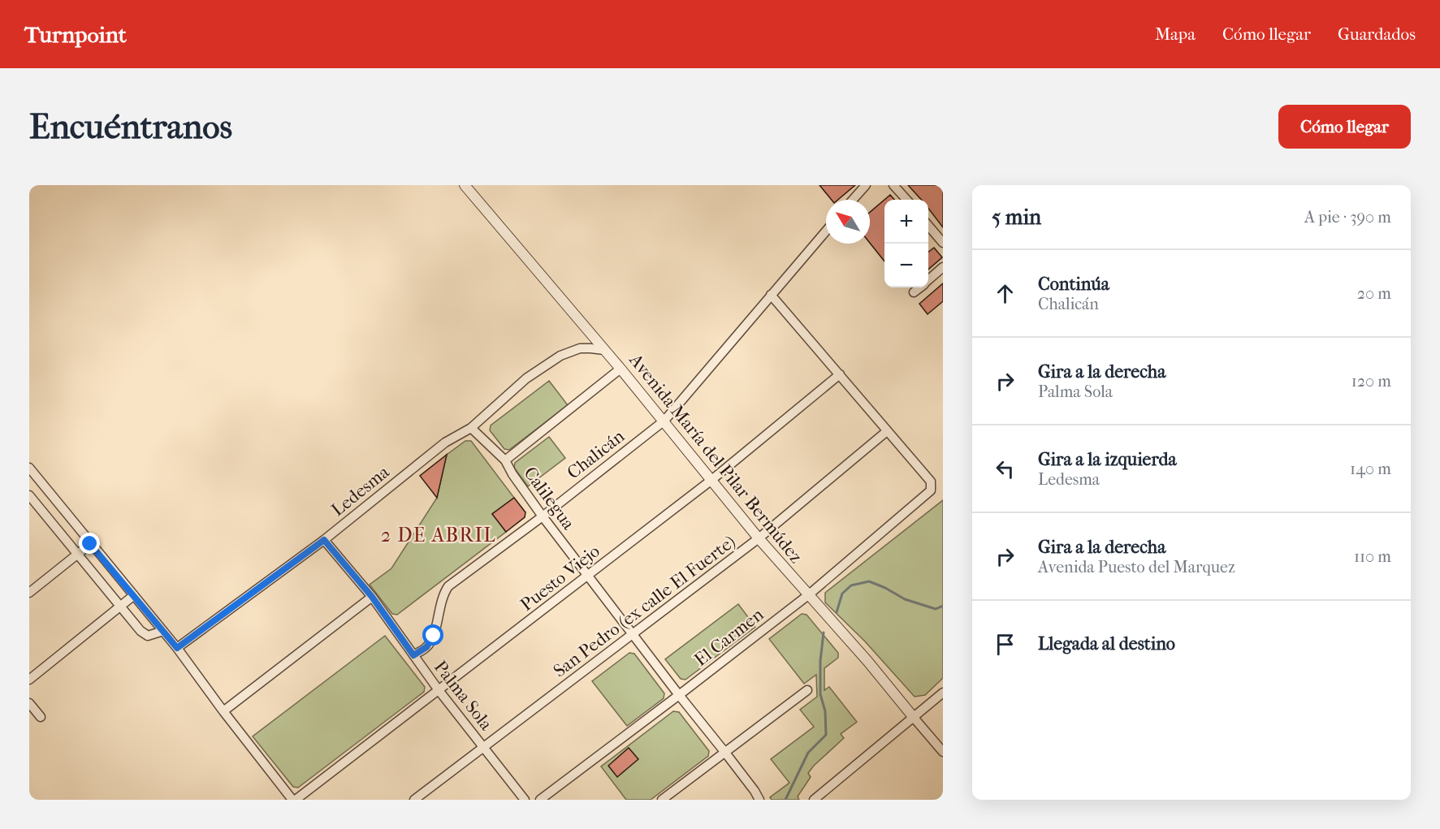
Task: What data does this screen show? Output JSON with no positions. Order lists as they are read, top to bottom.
{
  "streets": {
    "street": [
      "Chalicán",
      "Avenida María del Pilar Bermúdez",
      "Ledesma",
      "Calilegua",
      "Puesto Viejo",
      "San Pedro (ex calle El Fuerte)",
      "El Carmen",
      "Palma Sola"
    ]
  },
  "crossings": [
    ["Chalicán", "Avenida María del Pilar Bermúdez"],
    ["Chalicán", "Calilegua"],
    ["Chalicán", "Palma Sola"],
    ["Avenida María del Pilar Bermúdez", "Ledesma"],
    ["Avenida María del Pilar Bermúdez", "Puesto Viejo"],
    ["Avenida María del Pilar Bermúdez", "San Pedro (ex calle El Fuerte)"],
    ["Avenida María del Pilar Bermúdez", "El Carmen"],
    ["Ledesma", "Calilegua"],
    ["Ledesma", "Palma Sola"],
    ["Calilegua", "Puesto Viejo"],
    ["Calilegua", "San Pedro (ex calle El Fuerte)"],
    ["Calilegua", "El Carmen"],
    ["Puesto Viejo", "Palma Sola"],
    ["San Pedro (ex calle El Fuerte)", "El Carmen"],
    ["San Pedro (ex calle El Fuerte)", "Palma Sola"]
  ],
  "districts": ["2 DE ABRIL"],
  "north": "top left",
  "page": {
    "header": "Turnpoint",
    "nav": ["Mapa", "Cómo llegar", "Guardados"],
    "buttons": "Cómo llegar",
    "title": "Encuéntranos",
    "heading": ["5 min", "A pie · 390 m"],
    "map_buttons": ["+", "−"],
    "list": [
      ["Continúa", "Chalicán", "20 m"],
      ["Gira a la derecha", "Palma Sola", "120 m"],
      ["Gira a la izquierda", "Ledesma", "140 m"],
      ["Gira a la derecha", "Avenida Puesto del Marquez", "110 m"],
      "Llegada al destino"
    ]
  }
}
